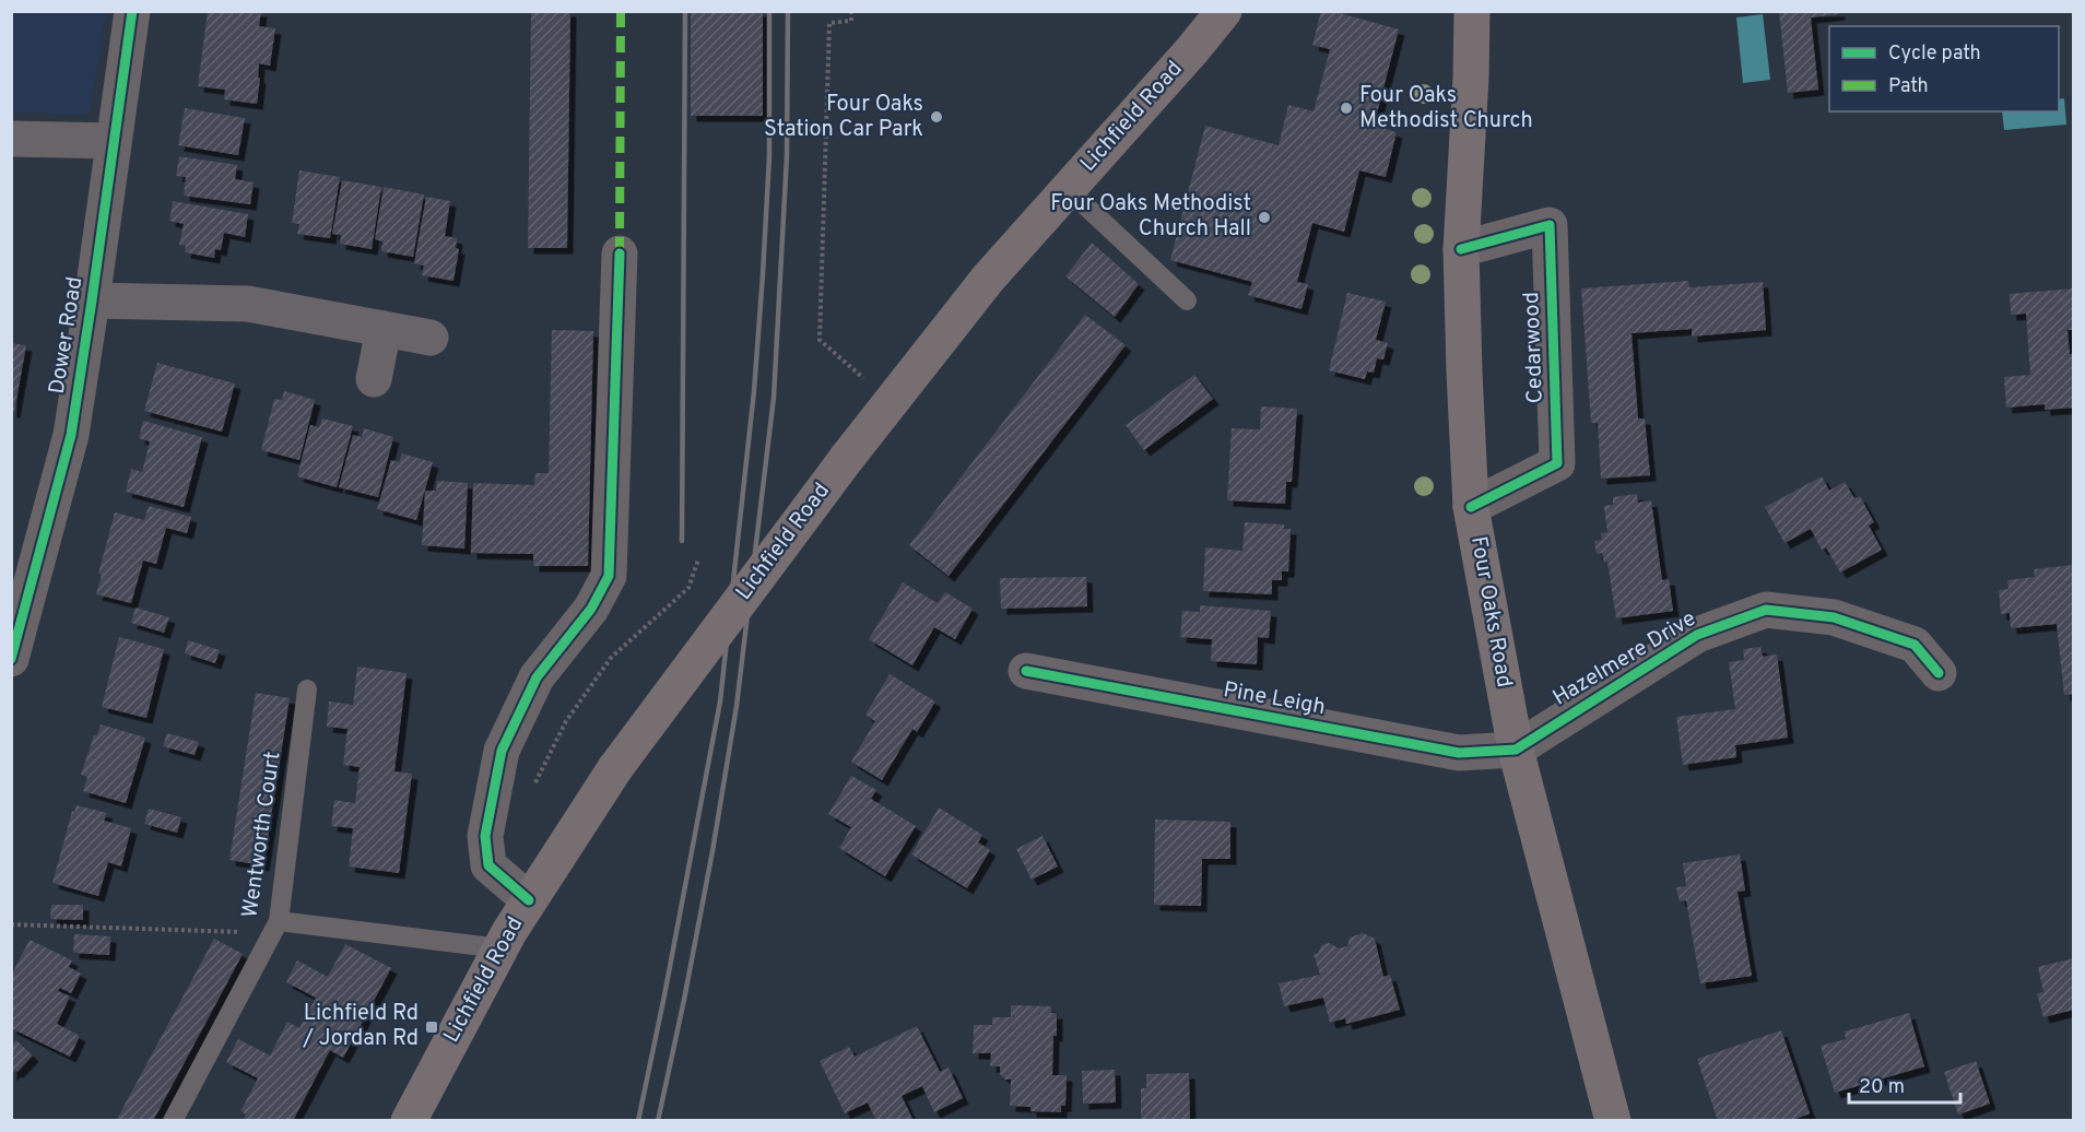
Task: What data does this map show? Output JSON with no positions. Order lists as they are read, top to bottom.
{
  "streets": {
    "main road": ["Lichfield Road", "Four Oaks Road"],
    "street": [
      "Dower Road",
      "Cedarwood",
      "Hazelmere Drive",
      "Pine Leigh"
    ],
    "lane": ["Wentworth Court"]
  },
  "crossings": [
    ["Cedarwood", "Four Oaks Road"],
    ["Four Oaks Road", "Hazelmere Drive"],
    ["Four Oaks Road", "Pine Leigh"],
    ["Hazelmere Drive", "Pine Leigh"]
  ],
  "places": {
    "other": ["Four Oaks Methodist Church", "Four Oaks Station Car Park", "Four Oaks Methodist Church Hall"],
    "transit": ["Lichfield Rd / Jordan Rd"]
  },
  "legend": ["Cycle path", "Path"],
  "scale_bar": "20 m"
}
